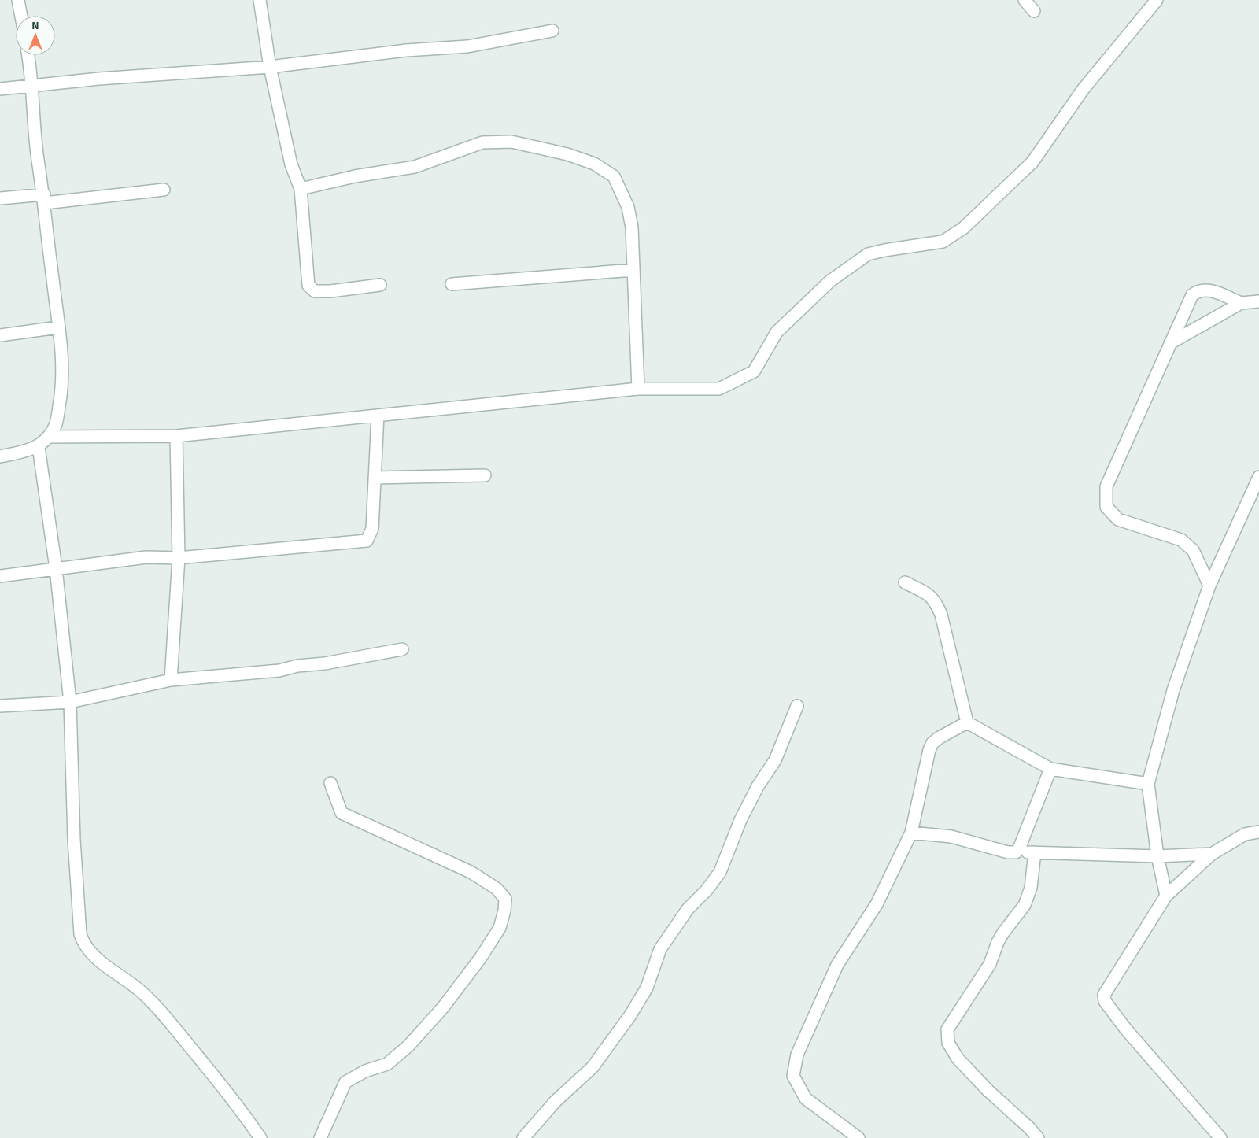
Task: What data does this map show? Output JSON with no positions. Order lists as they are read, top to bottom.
{
  "north": "top"
}
